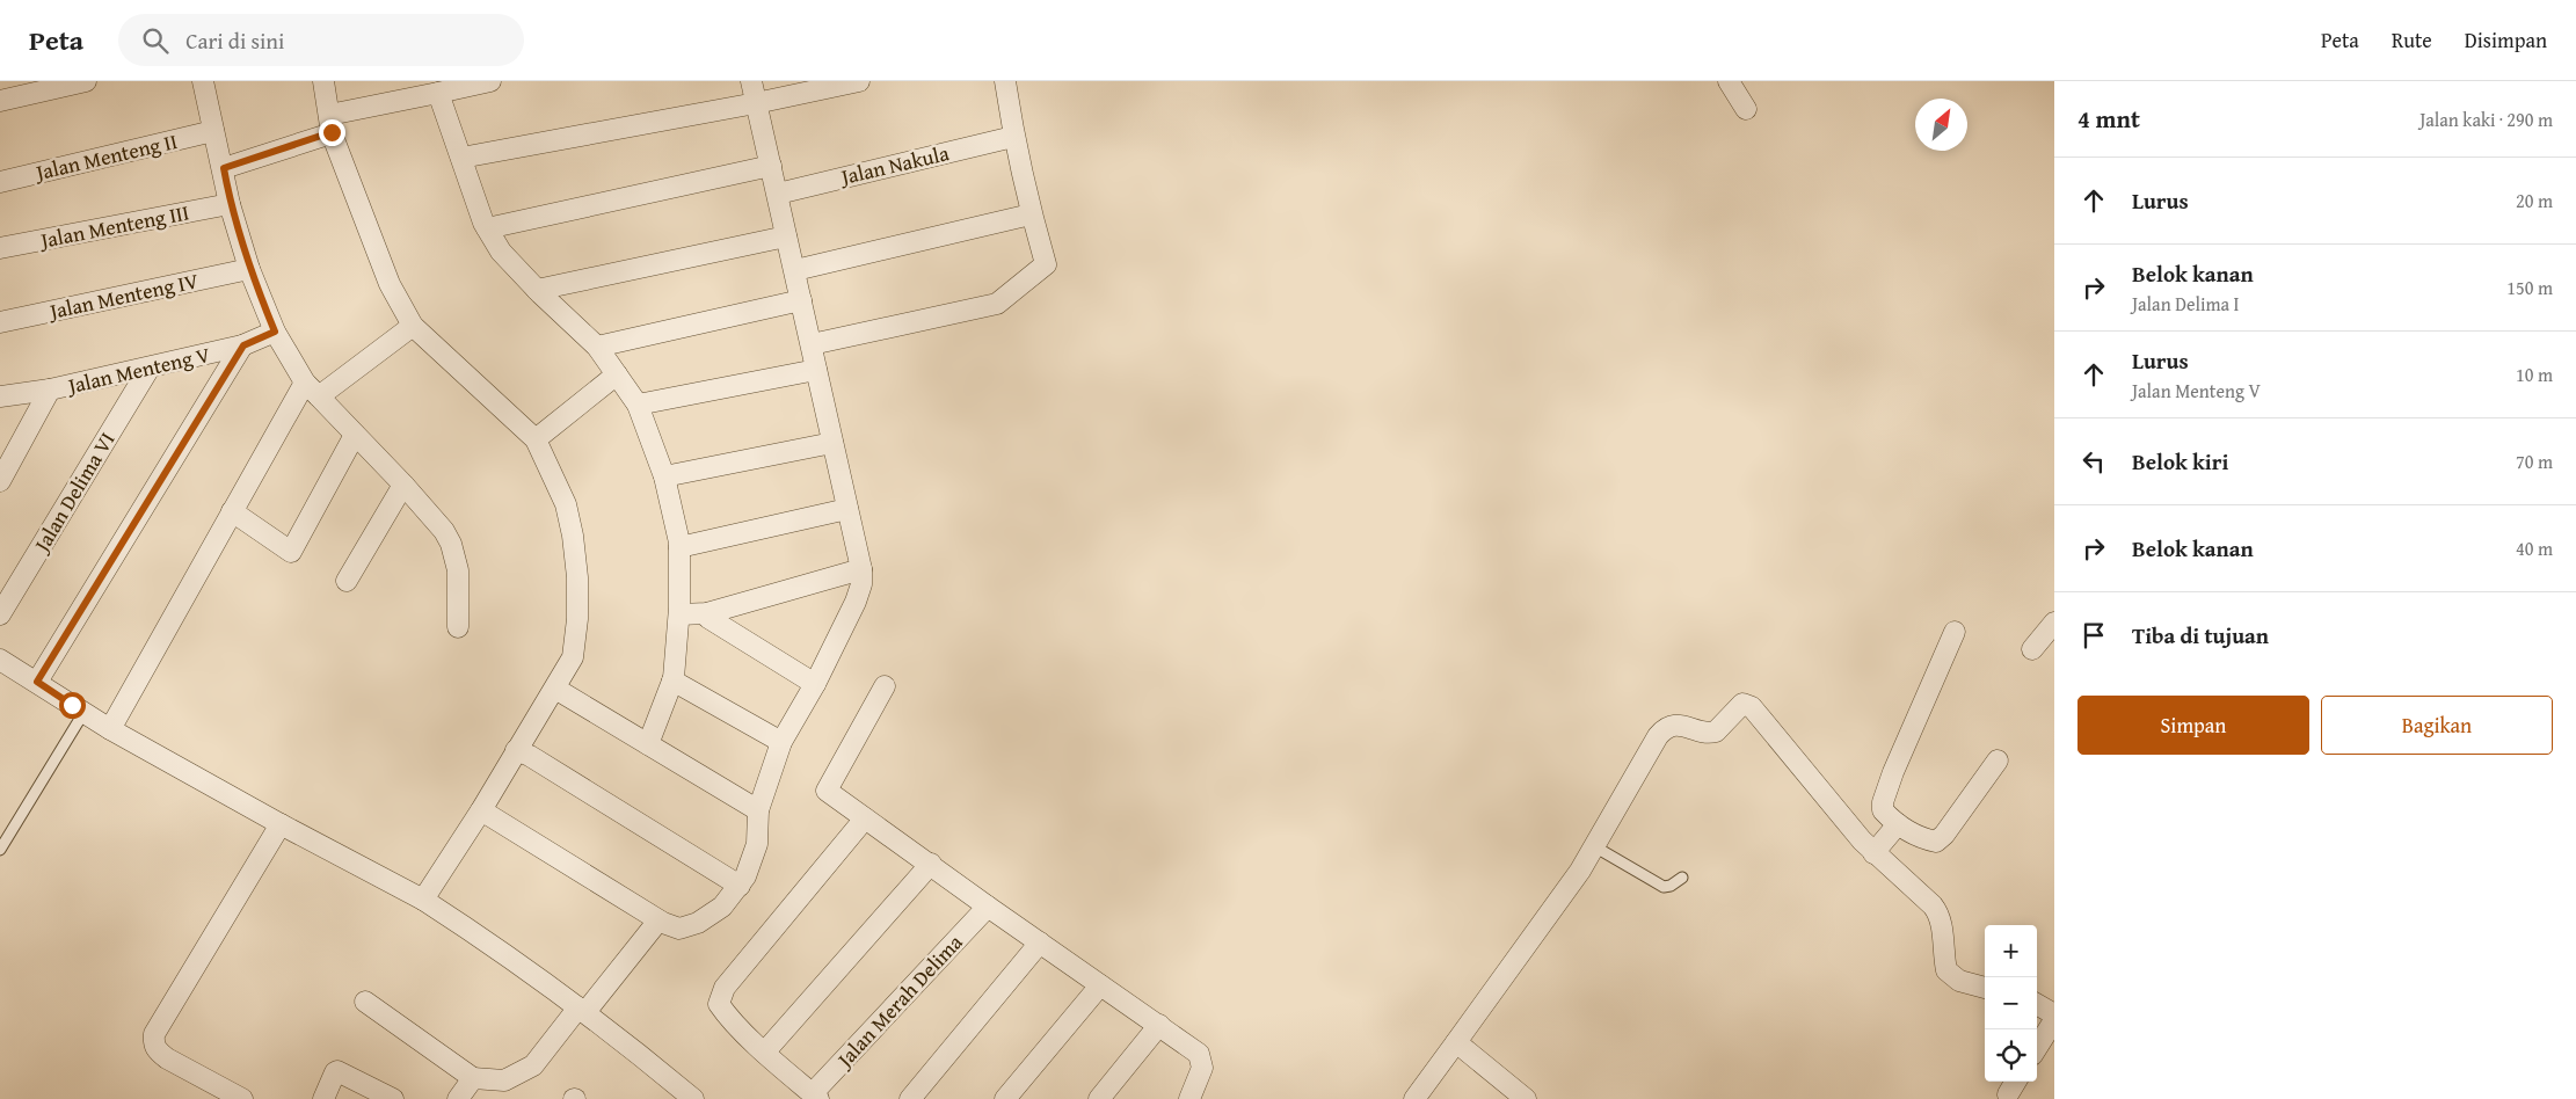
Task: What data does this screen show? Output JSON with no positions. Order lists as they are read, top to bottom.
{
  "streets": {
    "street": [
      "Jalan Menteng II",
      "Jalan Nakula",
      "Jalan Menteng III",
      "Jalan Menteng IV",
      "Jalan Menteng V",
      "Jalan Delima VI",
      "Jalan Merah Delima"
    ]
  },
  "crossings": [
    ["Jalan Menteng V", "Jalan Delima VI"]
  ],
  "north": "top right",
  "page": {
    "header": "Peta",
    "search": "Cari di sini",
    "nav": ["Peta", "Rute", "Disimpan"],
    "heading": ["4 mnt", "Jalan kaki · 290 m"],
    "list": [
      ["Lurus", "20 m"],
      ["Belok kanan", "Jalan Delima I", "150 m"],
      ["Lurus", "Jalan Menteng V", "10 m"],
      ["Belok kiri", "70 m"],
      ["Belok kanan", "40 m"],
      "Tiba di tujuan"
    ],
    "buttons": ["Simpan", "Bagikan"],
    "map_buttons": ["+", "−"]
  }
}
